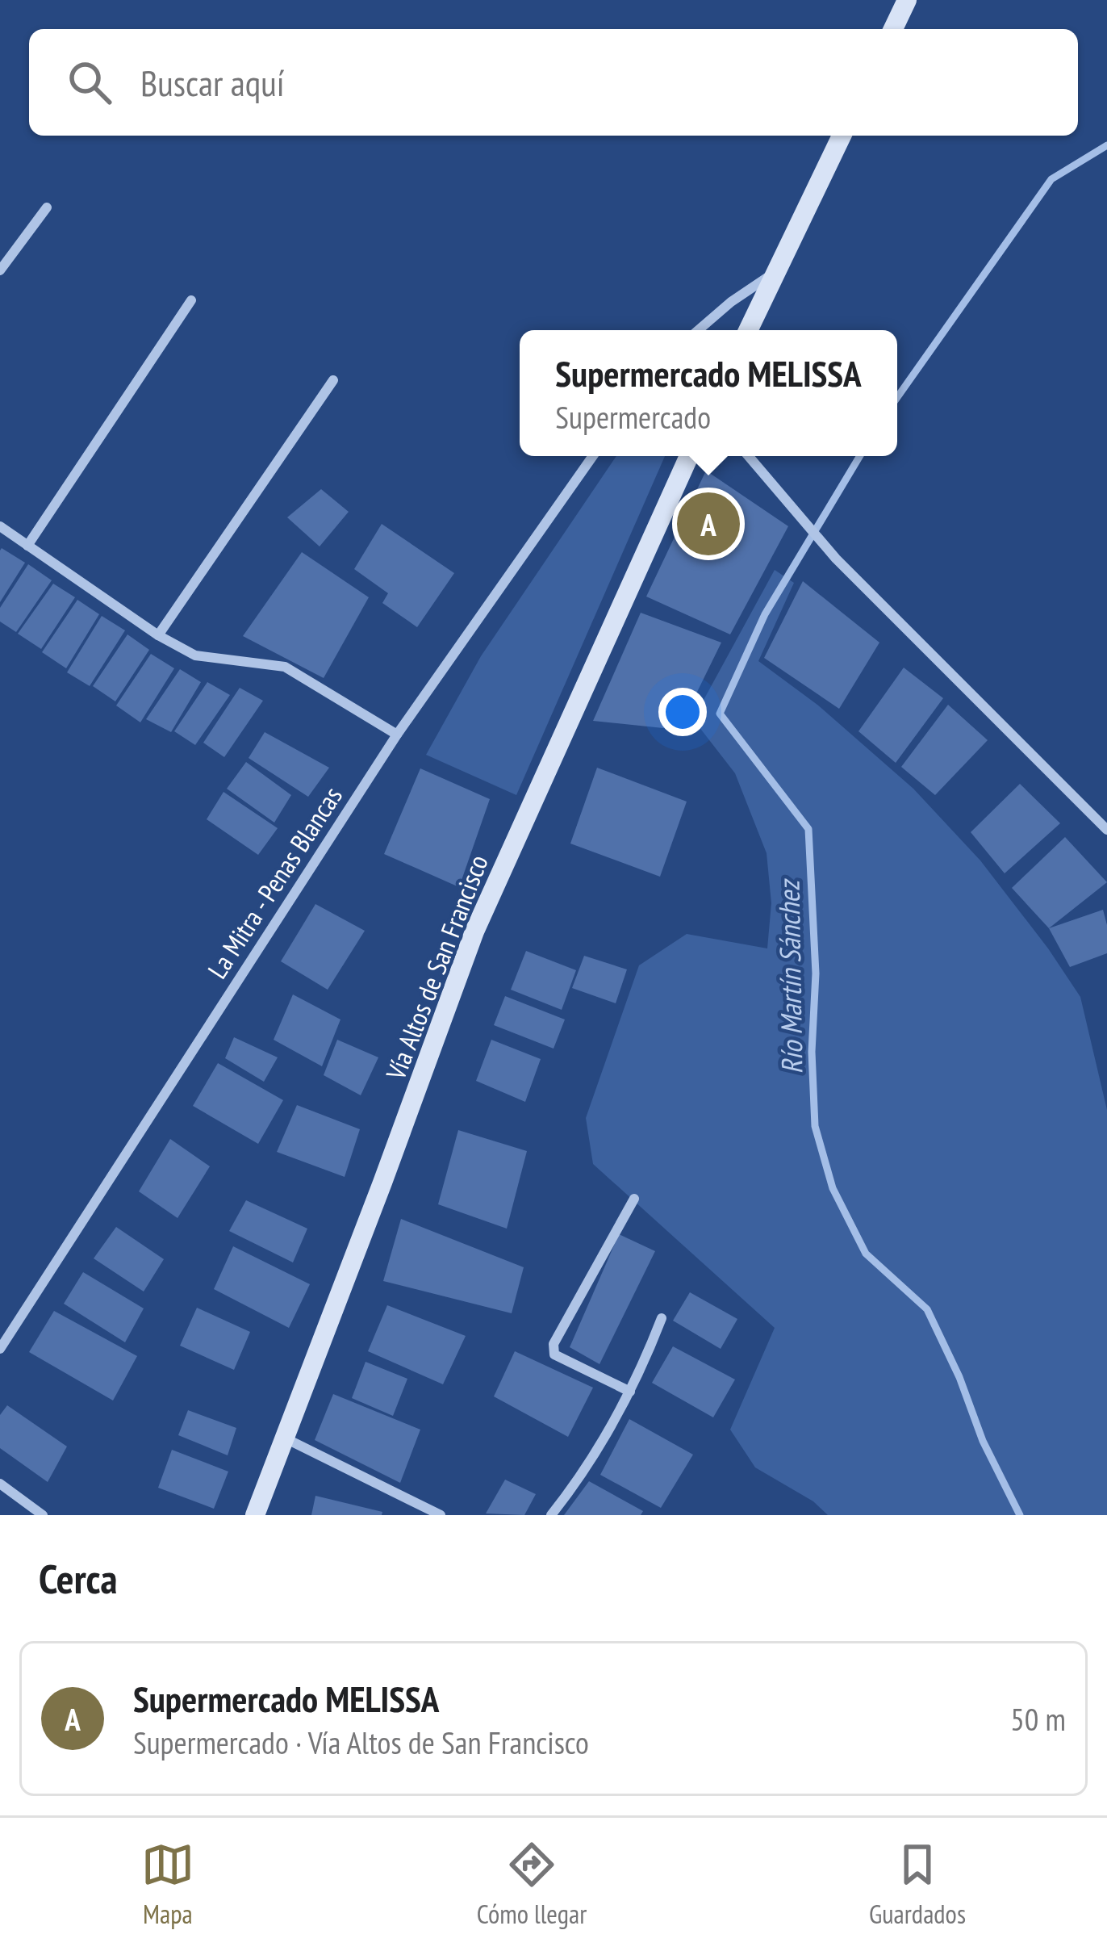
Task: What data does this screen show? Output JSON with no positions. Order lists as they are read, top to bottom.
{
  "streets": {
    "street": ["La Mitra - Penas Blancas", "Vía Altos de San Francisco"]
  },
  "water": ["Río Martín Sánchez"],
  "page": {
    "search": "Buscar aquí",
    "popup": ["Supermercado MELISSA", "Supermercado"],
    "pins": "A",
    "heading": "Cerca",
    "list": [
      {
        "mark": "A",
        "name": "Supermercado MELISSA",
        "note": "Supermercado · Vía Altos de San Francisco",
        "value": "50 m"
      }
    ],
    "nav": ["Mapa", "Cómo llegar", "Guardados"]
  }
}
